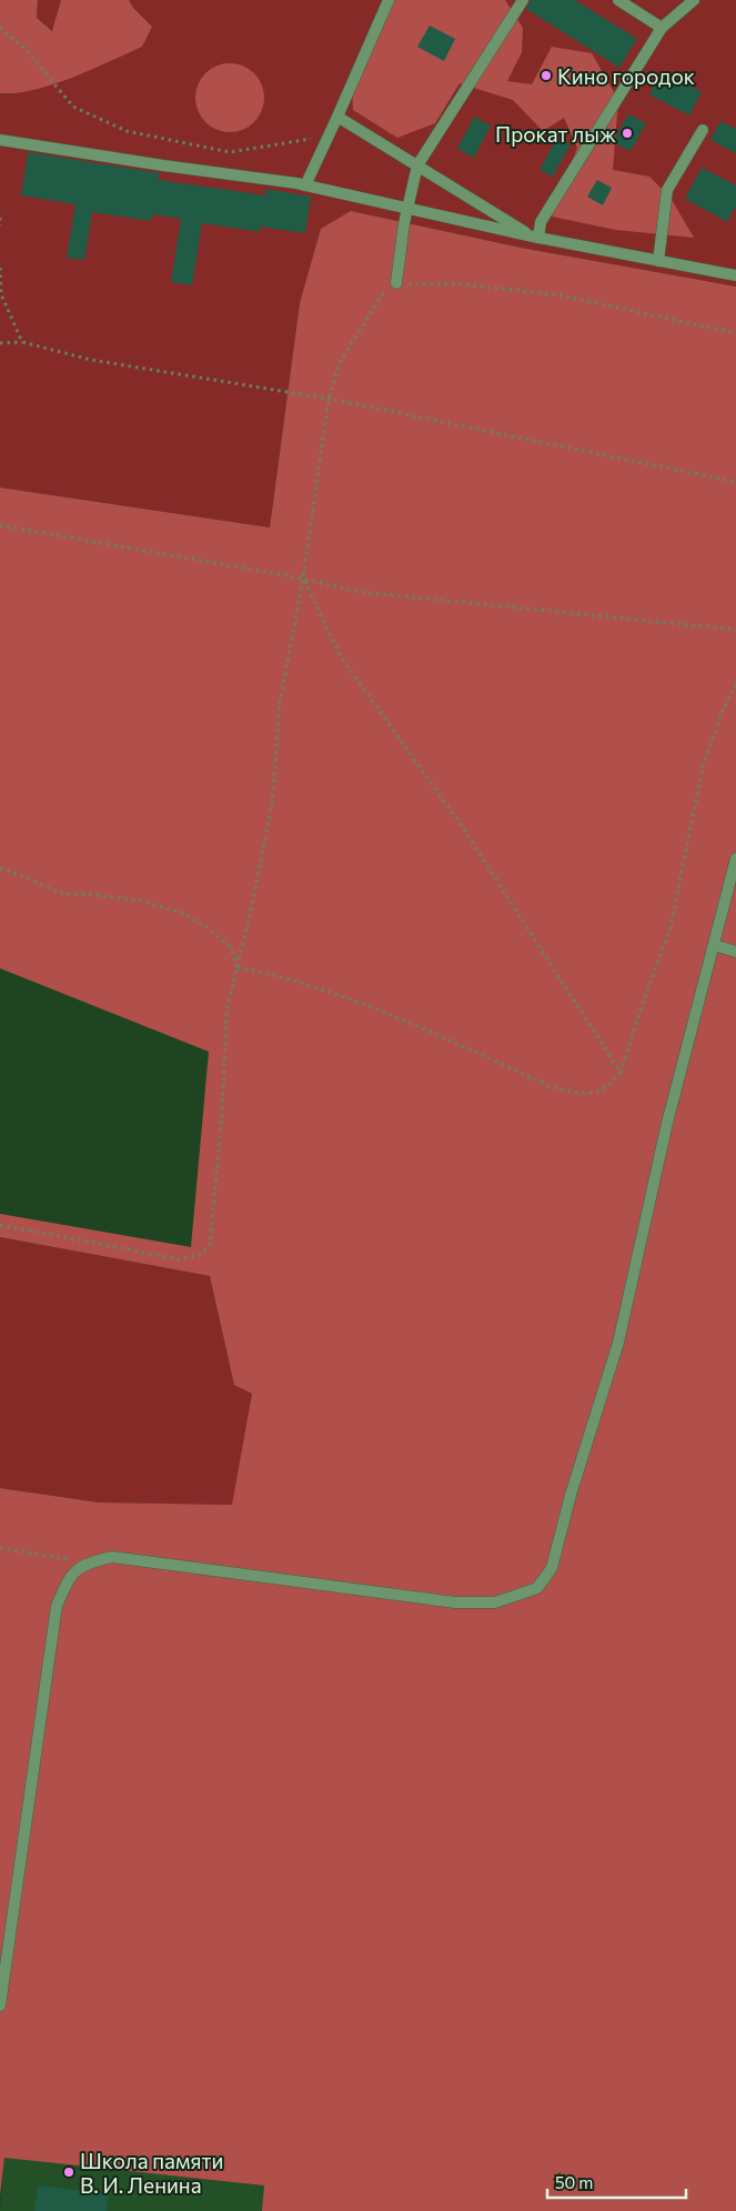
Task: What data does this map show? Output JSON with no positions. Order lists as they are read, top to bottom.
{
  "places": ["Кино городок", "Прокат лыж", "Школа памяти В. И. Ленина"],
  "scale_bar": "50 m"
}
